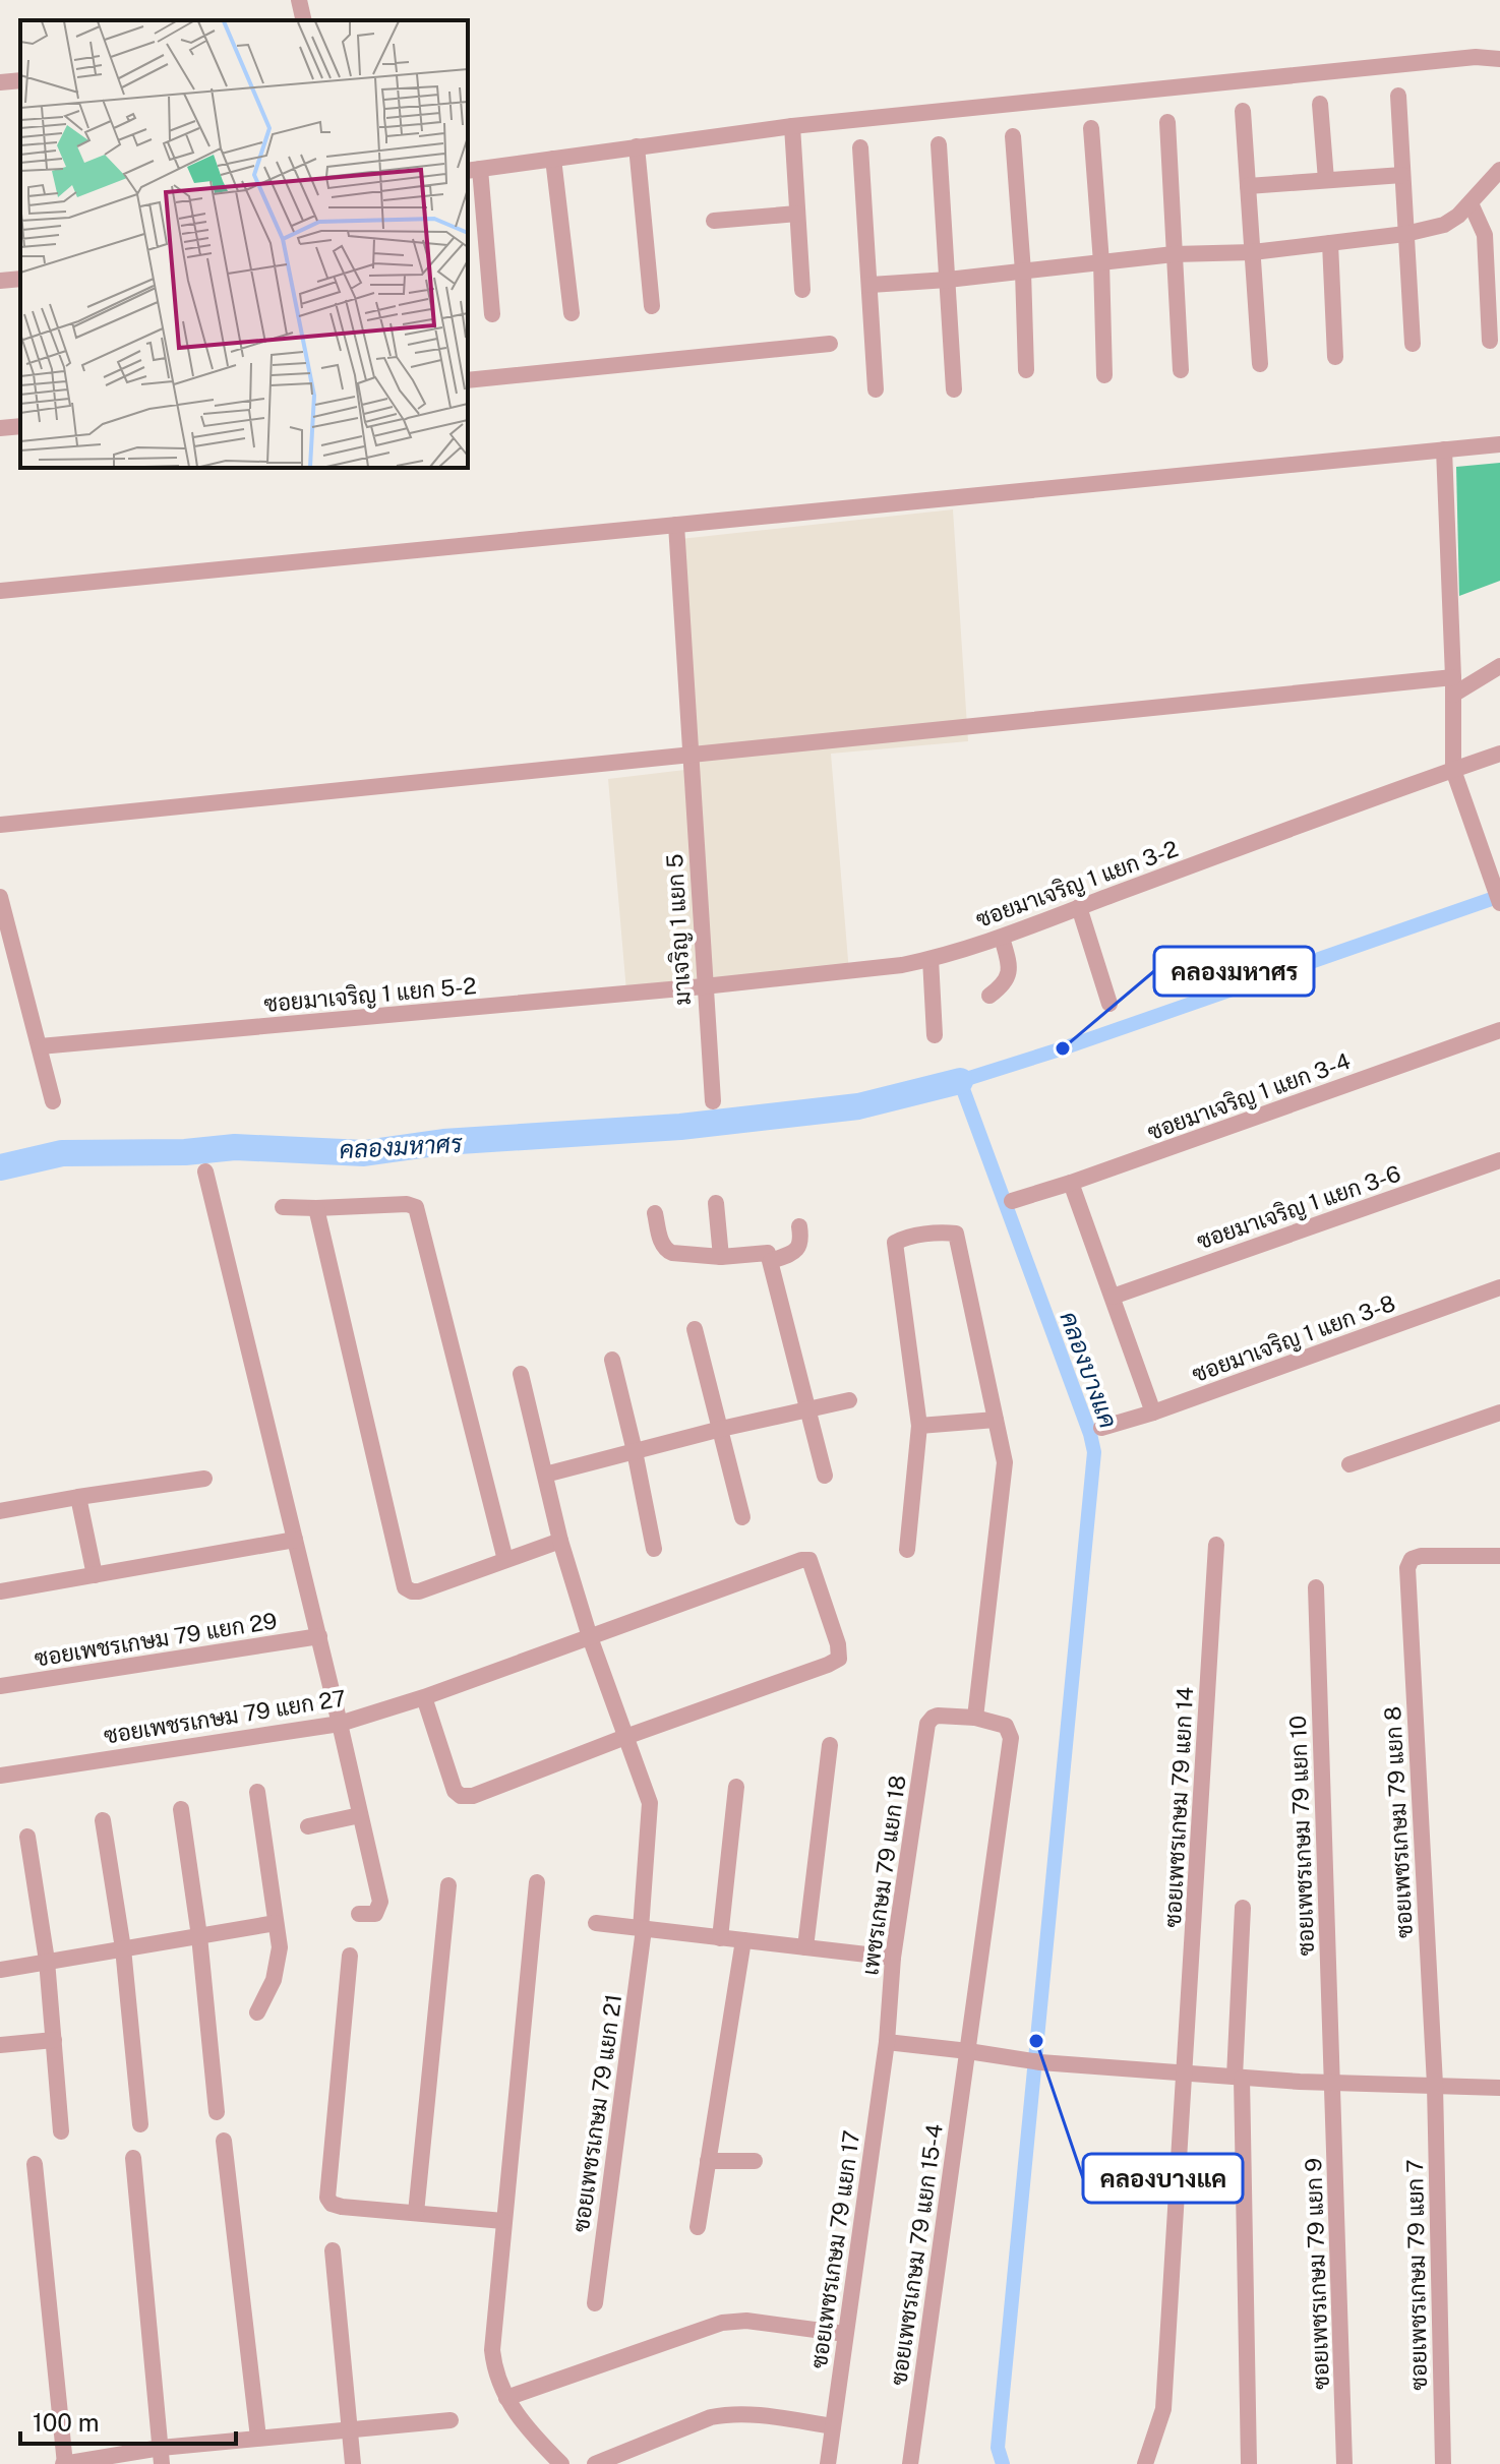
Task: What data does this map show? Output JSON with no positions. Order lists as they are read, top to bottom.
{
  "streets": {
    "street": [
      "ซอยมาเจริญ 1 แยก 3-2",
      "มาเจริญ 1 แยก 5",
      "ซอยมาเจริญ 1 แยก 5-2",
      "ซอยมาเจริญ 1 แยก 3-4",
      "ซอยมาเจริญ 1 แยก 3-6",
      "ซอยมาเจริญ 1 แยก 3-8",
      "ซอยเพชรเกษม 79 แยก 29",
      "ซอยเพชรเกษม 79 แยก 27",
      "ซอยเพชรเกษม 79 แยก 14",
      "ซอยเพชรเกษม 79 แยก 8",
      "ซอยเพชรเกษม 79 แยก 10",
      "เพชรเกษม 79 แยก 18",
      "ซอยเพชรเกษม 79 แยก 21",
      "ซอยเพชรเกษม 79 แยก 17",
      "ซอยเพชรเกษม 79 แยก 15-4",
      "ซอยเพชรเกษม 79 แยก 9",
      "ซอยเพชรเกษม 79 แยก 7"
    ]
  },
  "crossings": [
    ["ซอยมาเจริญ 1 แยก 3-2", "มาเจริญ 1 แยก 5"],
    ["ซอยมาเจริญ 1 แยก 3-2", "ซอยมาเจริญ 1 แยก 5-2"],
    ["มาเจริญ 1 แยก 5", "ซอยมาเจริญ 1 แยก 5-2"],
    ["ซอยเพชรเกษม 79 แยก 27", "ซอยเพชรเกษม 79 แยก 21"],
    ["ซอยเพชรเกษม 79 แยก 8", "ซอยเพชรเกษม 79 แยก 7"],
    ["ซอยเพชรเกษม 79 แยก 10", "ซอยเพชรเกษม 79 แยก 9"],
    ["เพชรเกษม 79 แยก 18", "ซอยเพชรเกษม 79 แยก 17"],
    ["เพชรเกษม 79 แยก 18", "ซอยเพชรเกษม 79 แยก 15-4"]
  ],
  "water": ["คลองมหาศร", "คลองบางแค"],
  "places": ["คลองมหาศร", "คลองบางแค"],
  "scale_bar": "100 m"
}
